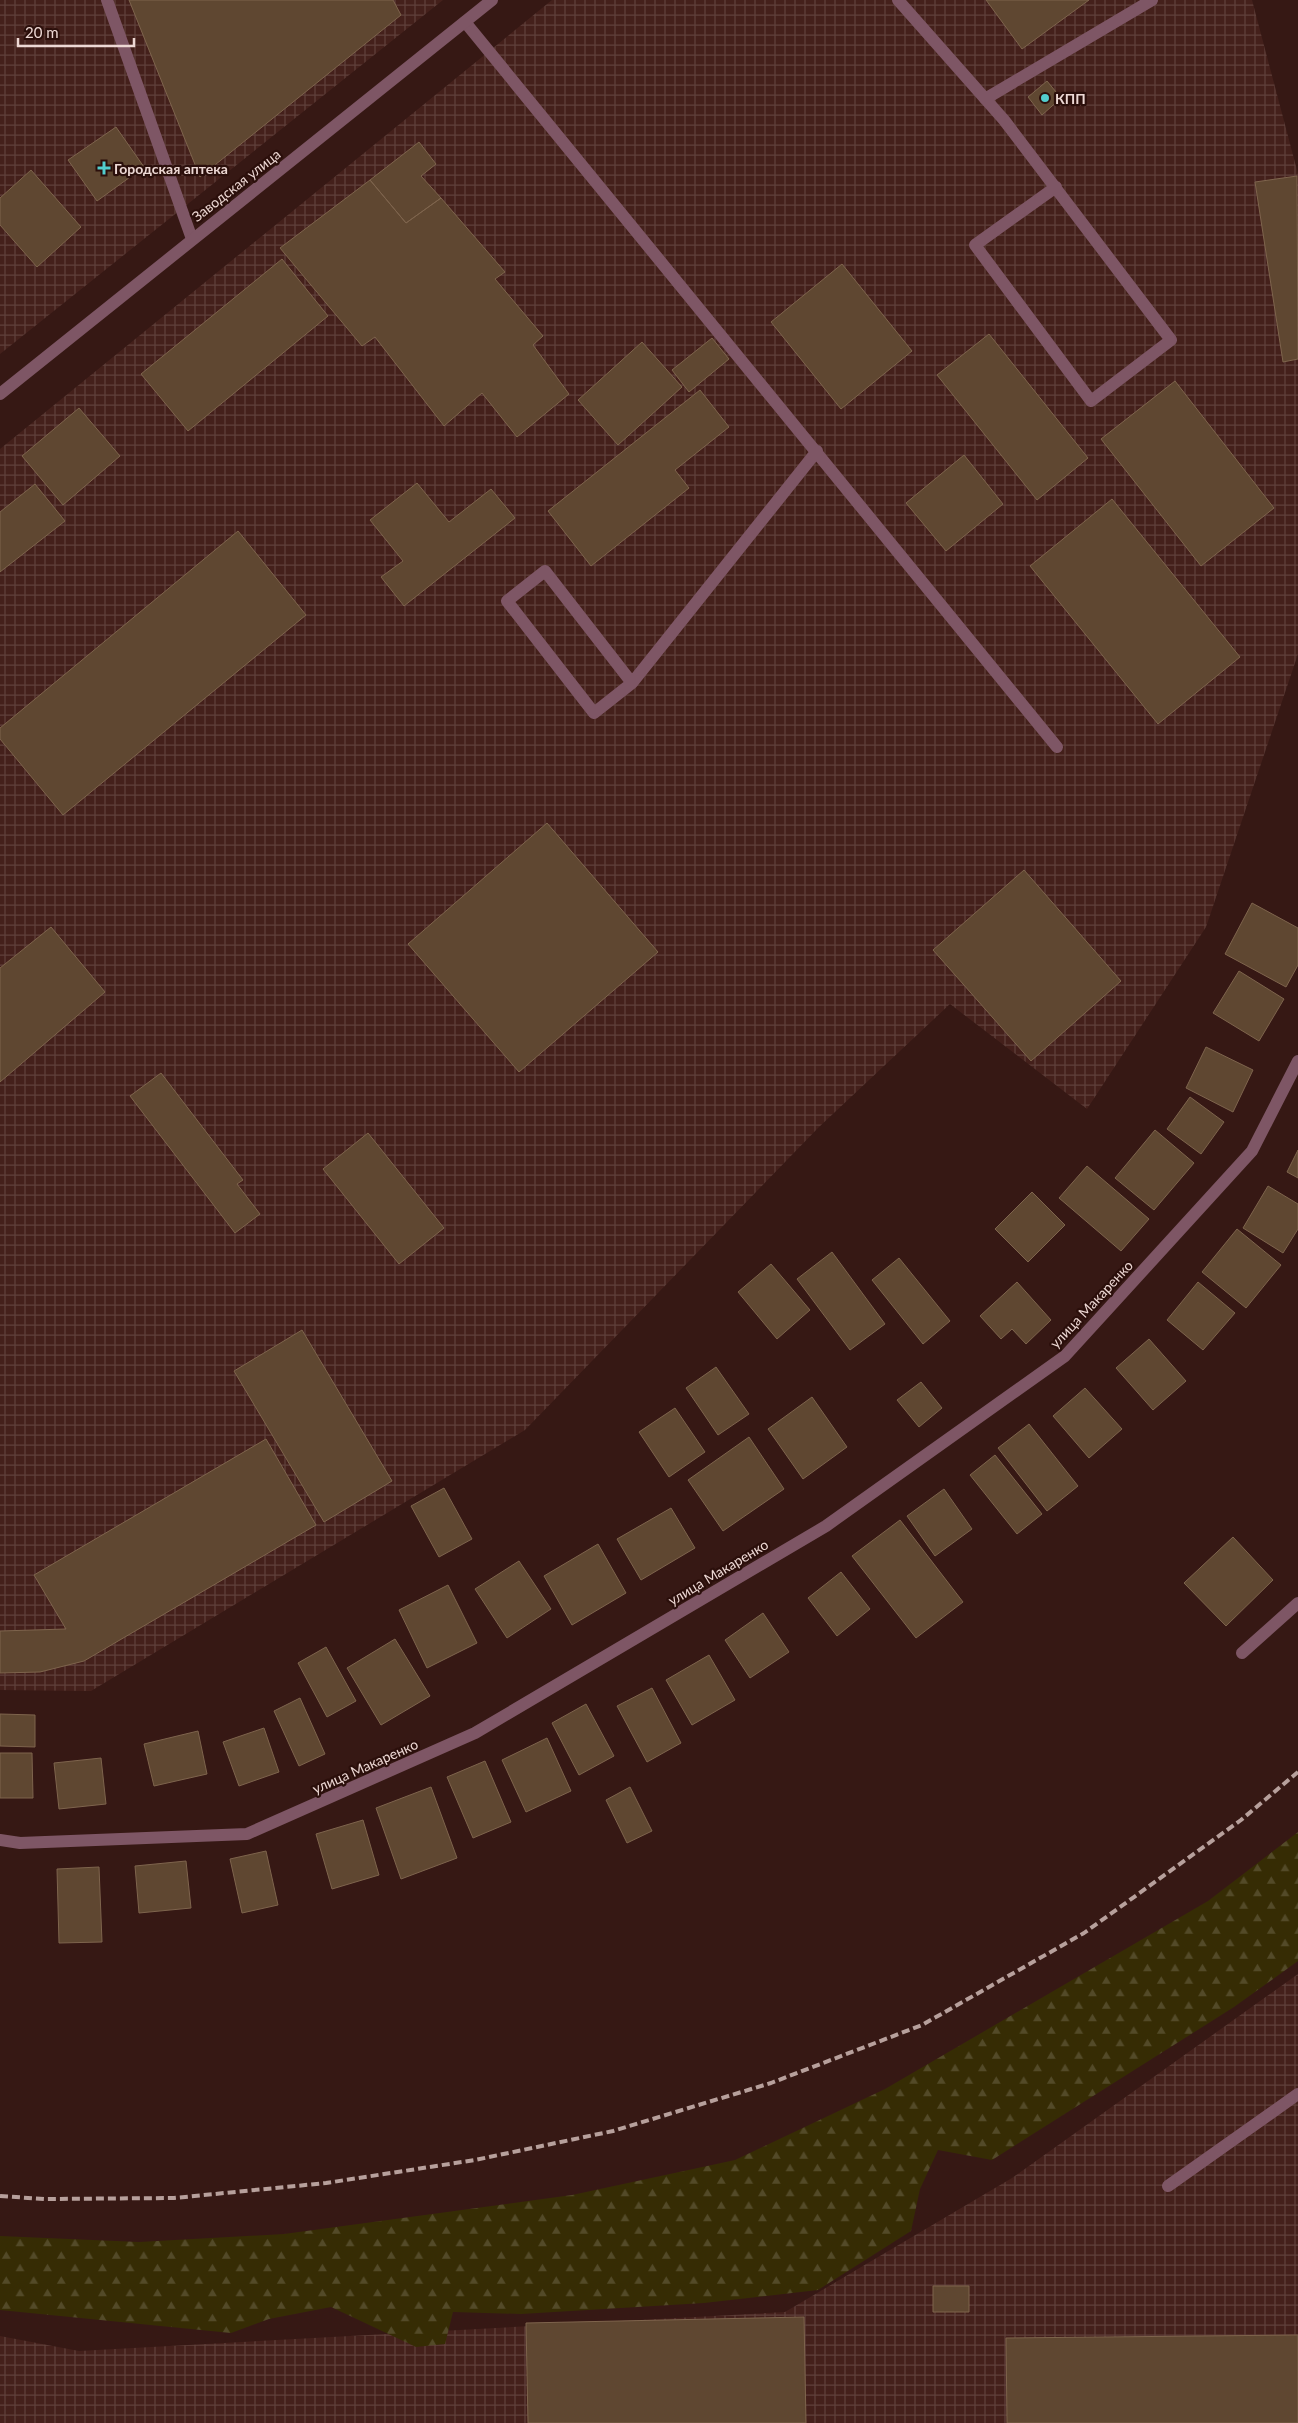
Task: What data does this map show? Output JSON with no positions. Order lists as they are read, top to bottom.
{
  "streets": {
    "street": ["Заводская улица", "улица Макаренко"]
  },
  "places": {
    "other": ["КПП"],
    "health": ["Городская аптека"]
  },
  "scale_bar": "20 m"
}
